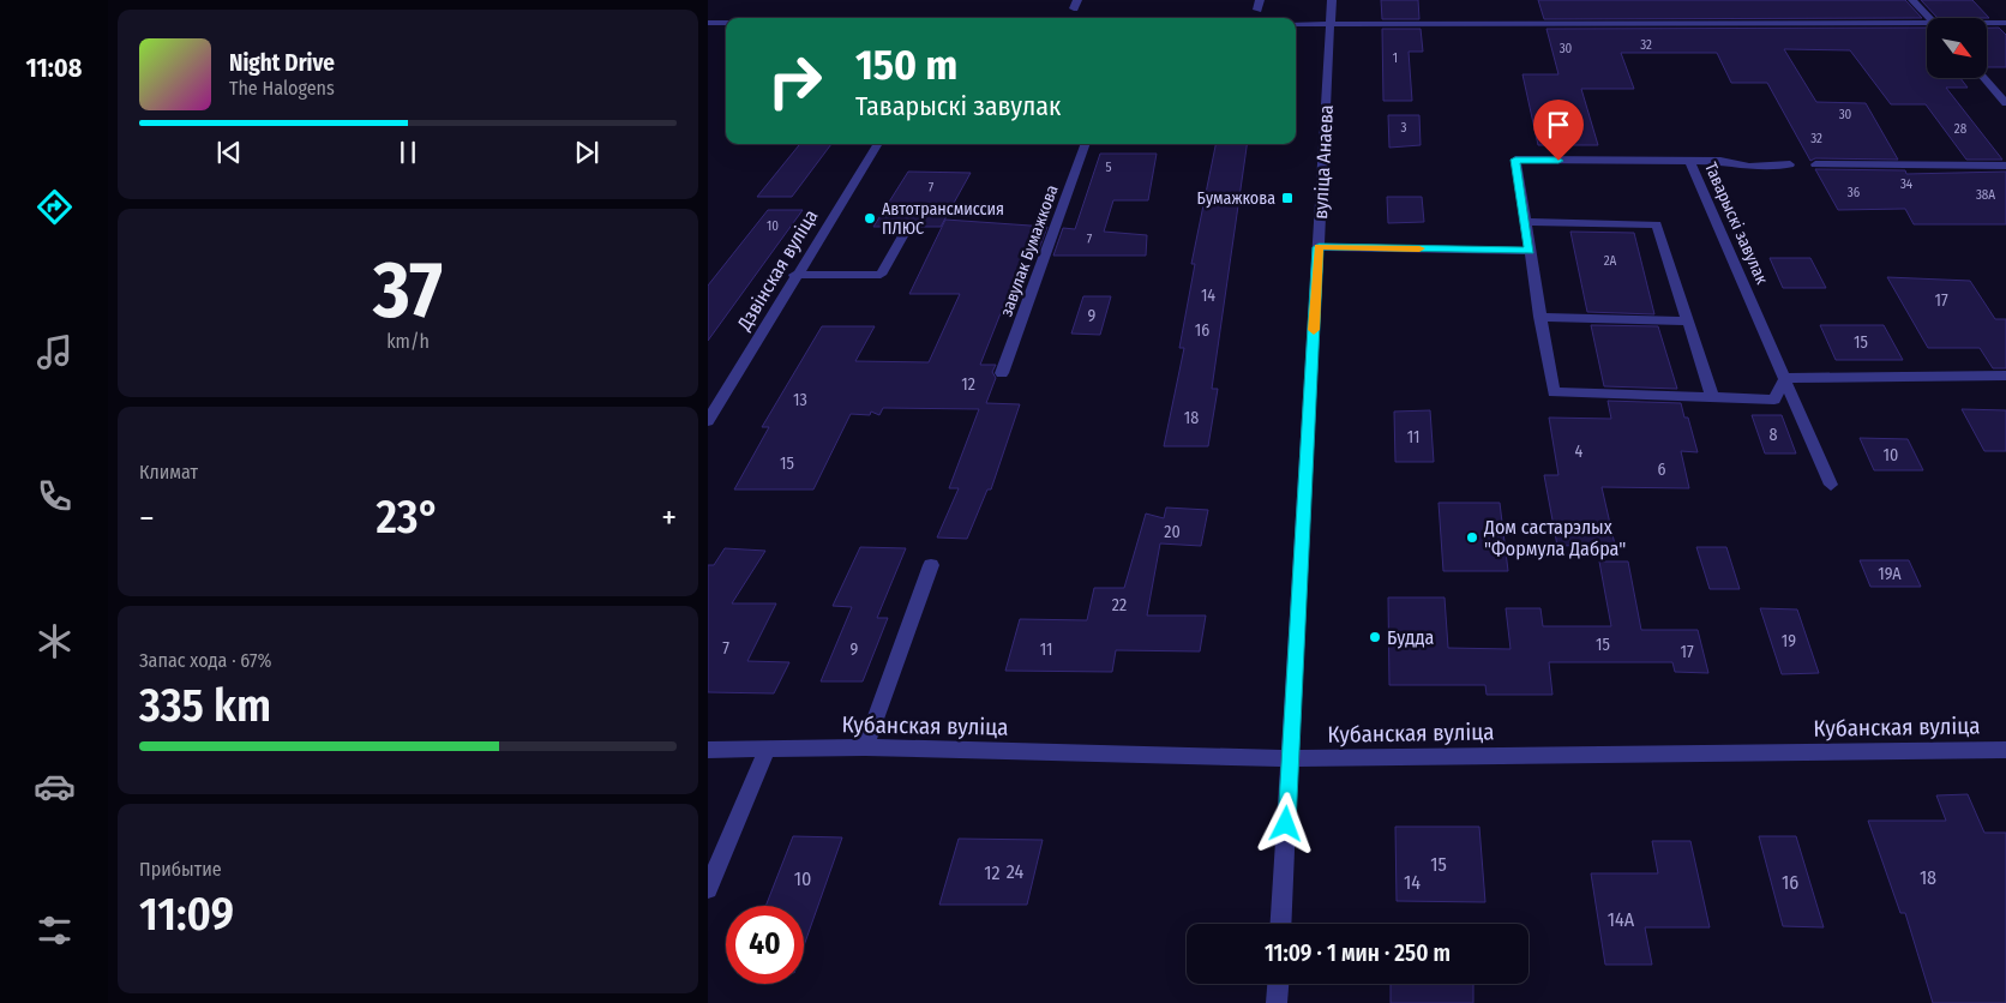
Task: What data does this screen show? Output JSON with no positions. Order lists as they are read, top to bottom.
{
  "streets": {
    "street": [
      "вуліца Анаева",
      "Таварыскі завулак",
      "завулак Бумажкова",
      "Дзвінская вуліца",
      "Кубанская вуліца"
    ]
  },
  "crossings": [
    ["вуліца Анаева", "Кубанская вуліца"]
  ],
  "places": {
    "transit": ["Бумажкова"],
    "other": ["Автотрансмиссия ПЛЮС", "Дом састарэлых \"Формула Дабра\"", "Будда"]
  },
  "house_numbers": [
    "32",
    "30",
    "1",
    "30",
    "3",
    "28",
    "32",
    "5",
    "34",
    "7",
    "36",
    "38А",
    "10",
    "7",
    "2А",
    "14",
    "17",
    "9",
    "16",
    "15",
    "12",
    "13",
    "18",
    "8",
    "11",
    "4",
    "10",
    "15",
    "6",
    "20",
    "19А",
    "22",
    "19",
    "15",
    "7",
    "9",
    "11",
    "17",
    "15",
    "24",
    "12",
    "18",
    "10",
    "14",
    "16",
    "14А"
  ],
  "north": "bottom right",
  "page": {
    "tabs": "11:08",
    "turn": ["150 m", "Таварыскі завулак"],
    "song": ["Night Drive", "The Halogens"],
    "tile": [
      ["37", "km/h"],
      "Климат",
      ["Запас хода · 67%", "335 km"],
      ["Прибытие", "11:09"]
    ],
    "heat": ["−", "23°", "+"],
    "limit": "40",
    "trip": "11:09 · 1 мин · 250 m"
  }
}
